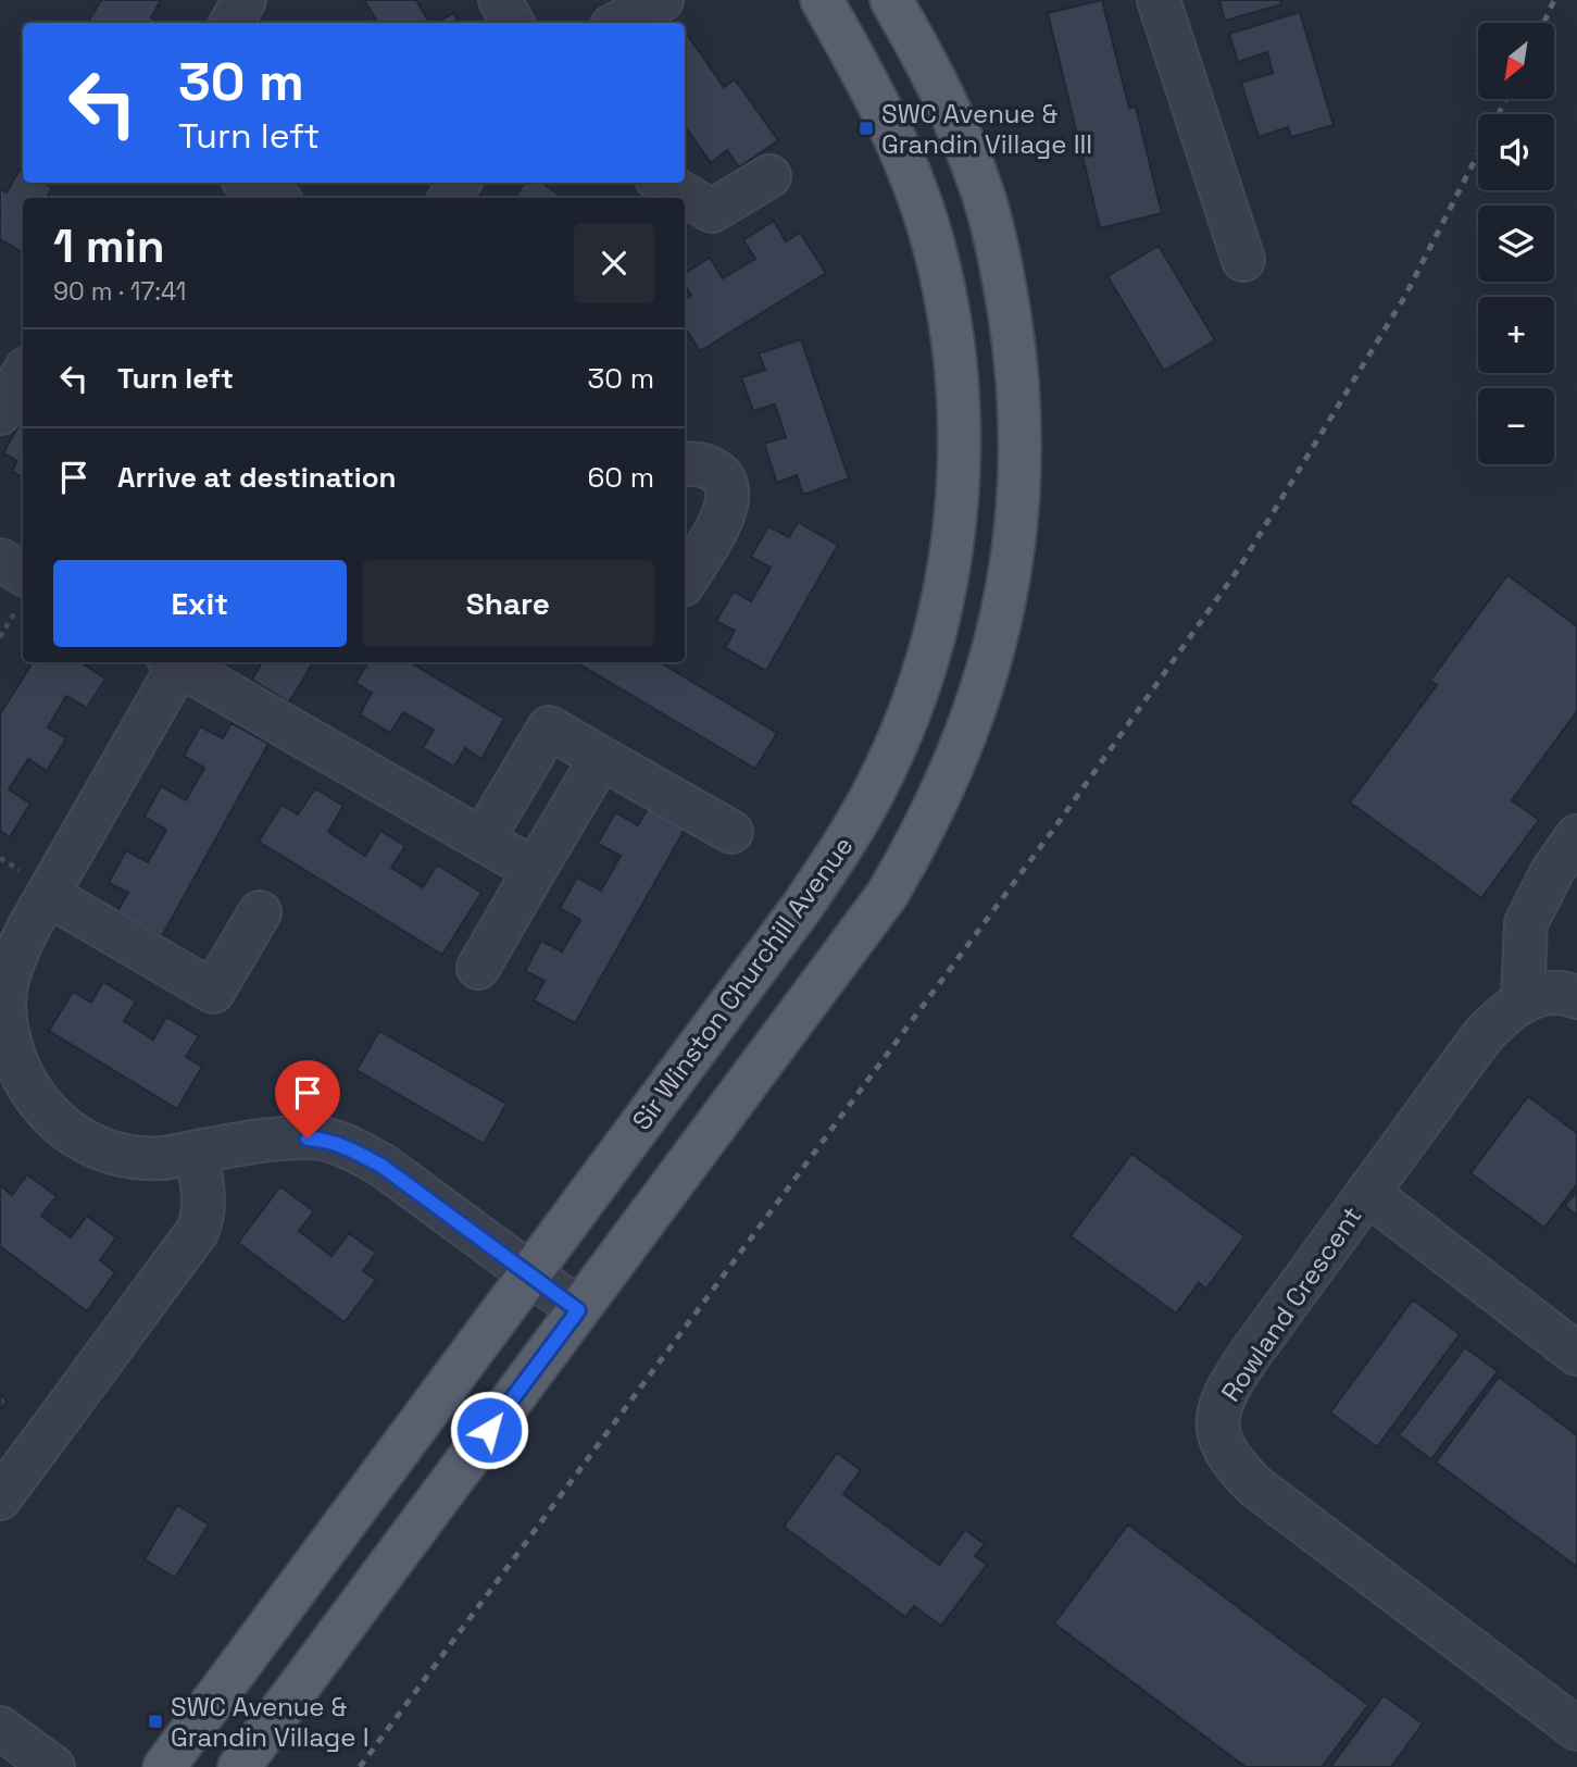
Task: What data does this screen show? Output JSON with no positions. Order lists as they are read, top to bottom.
{
  "streets": {
    "main road": ["Sir Winston Churchill Avenue"],
    "street": ["Rowland Crescent"]
  },
  "places": {
    "transit": ["SWC Avenue & Grandin Village III", "SWC Avenue & Grandin Village I"]
  },
  "north": "bottom left",
  "page": {
    "map_buttons": ["+", "−"],
    "turn": ["30 m", "Turn left"],
    "heading": ["1 min", "90 m · 17:41"],
    "list": [
      {
        "name": "Turn left",
        "value": "30 m"
      },
      {
        "name": "Arrive at destination",
        "value": "60 m"
      }
    ],
    "buttons": ["Exit", "Share"]
  }
}
